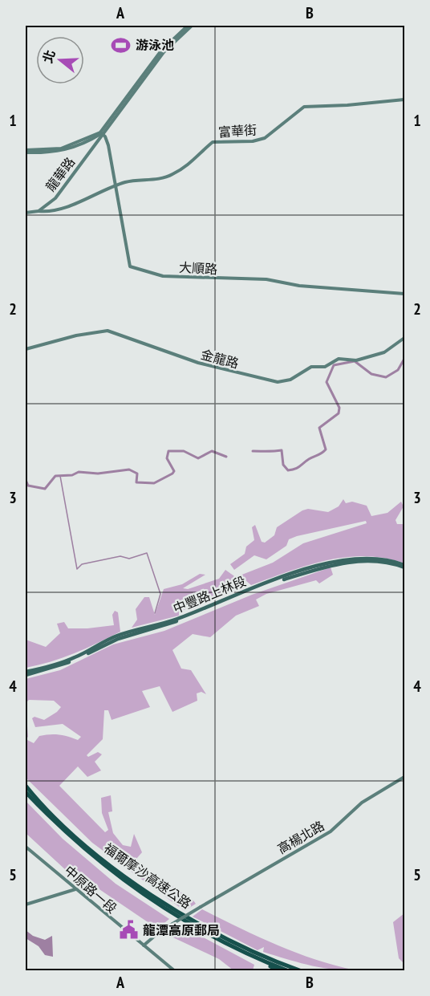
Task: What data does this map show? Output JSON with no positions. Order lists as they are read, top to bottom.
{
  "streets": {
    "highway": ["福爾摩沙高速公路"],
    "main road": ["中豐路上林段"],
    "street": [
      "富華街",
      "龍華路",
      "大順路",
      "金龍路",
      "高楊北路",
      "中原路一段"
    ]
  },
  "crossings": [
    ["富華街", "龍華路"],
    ["富華街", "大順路"],
    ["龍華路", "大順路"],
    ["高楊北路", "中原路一段"]
  ],
  "places": {
    "sports": ["游泳池"],
    "public building": ["龍潭高原郵局"]
  },
  "north": "left",
  "grid": {
    "columns": ["A", "B"],
    "rows": [
      "1",
      "2",
      "3",
      "4",
      "5"
    ]
  }
}
